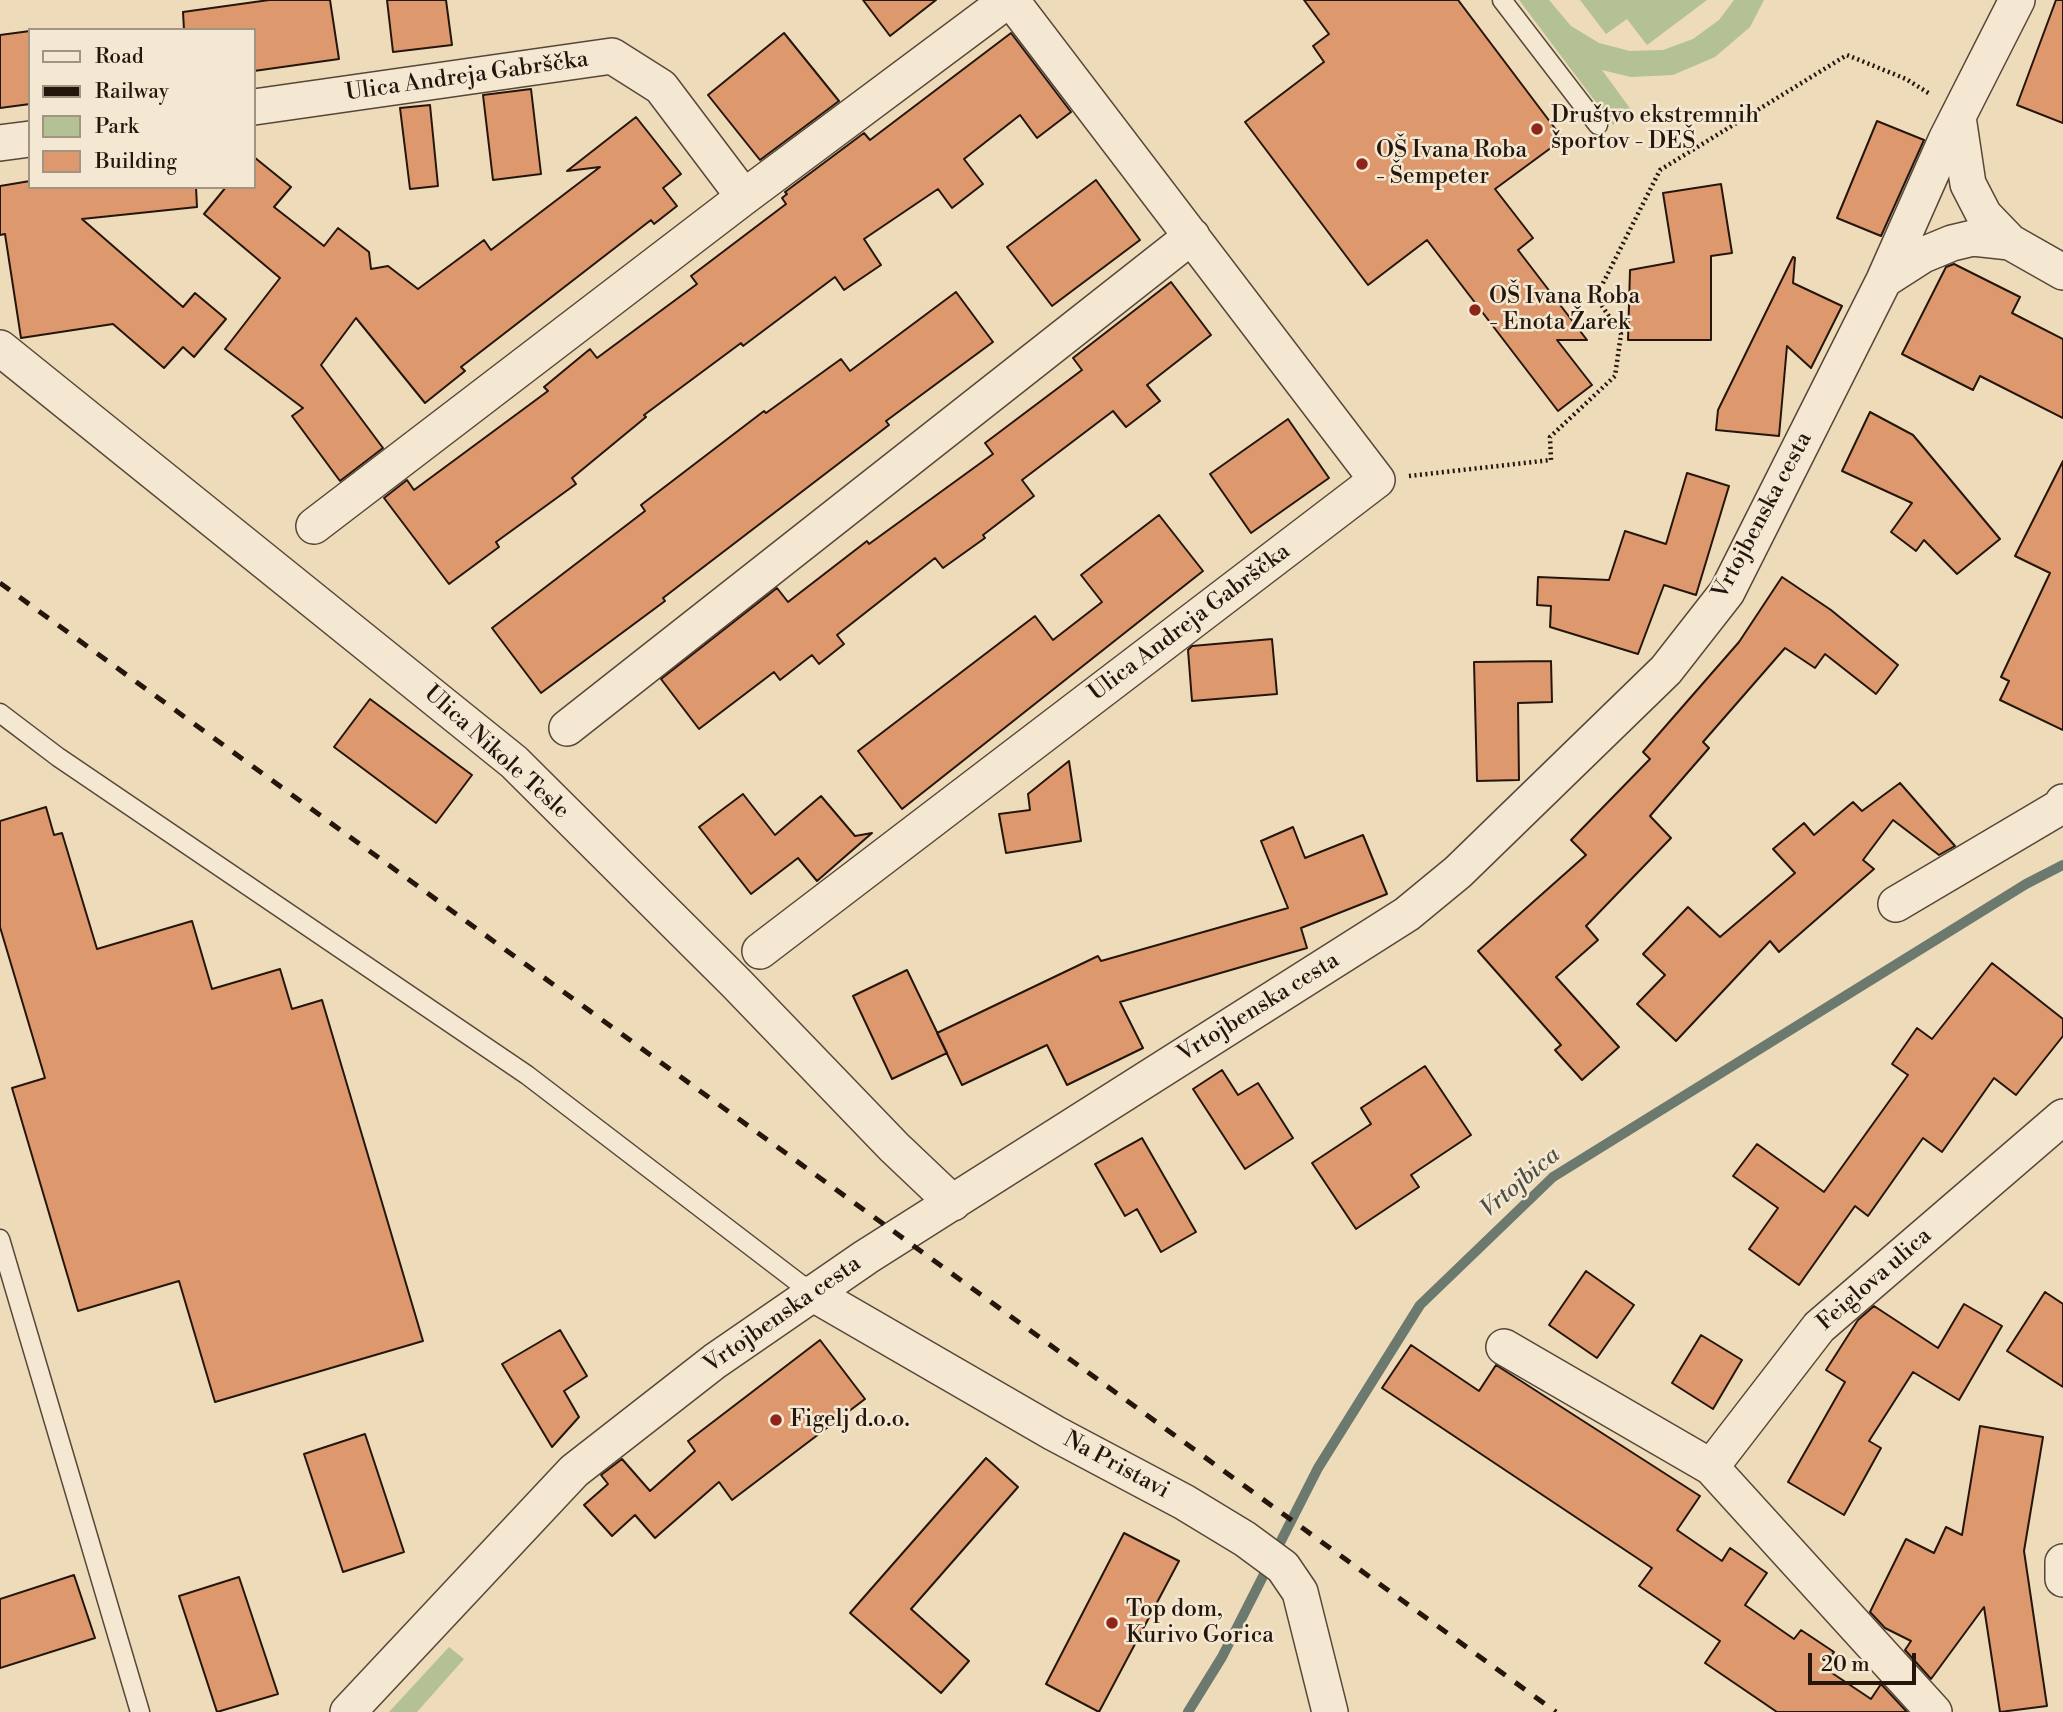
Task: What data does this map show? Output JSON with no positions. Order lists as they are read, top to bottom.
{
  "streets": {
    "street": [
      "Ulica Andreja Gabrščka",
      "Vrtojbenska cesta",
      "Ulica Nikole Tesle",
      "Feiglova ulica",
      "Na Pristavi"
    ]
  },
  "crossings": [
    ["Vrtojbenska cesta", "Ulica Nikole Tesle"],
    ["Vrtojbenska cesta", "Na Pristavi"]
  ],
  "water": ["Vrtojbica"],
  "places": [
    "Društvo ekstremnih športov - DEŠ",
    "OŠ Ivana Roba - Šempeter",
    "OŠ Ivana Roba - Enota Žarek",
    "Figelj d.o.o.",
    "Top dom, Kurivo Gorica"
  ],
  "legend": [
    "Road",
    "Railway",
    "Park",
    "Building"
  ],
  "scale_bar": "20 m"
}
